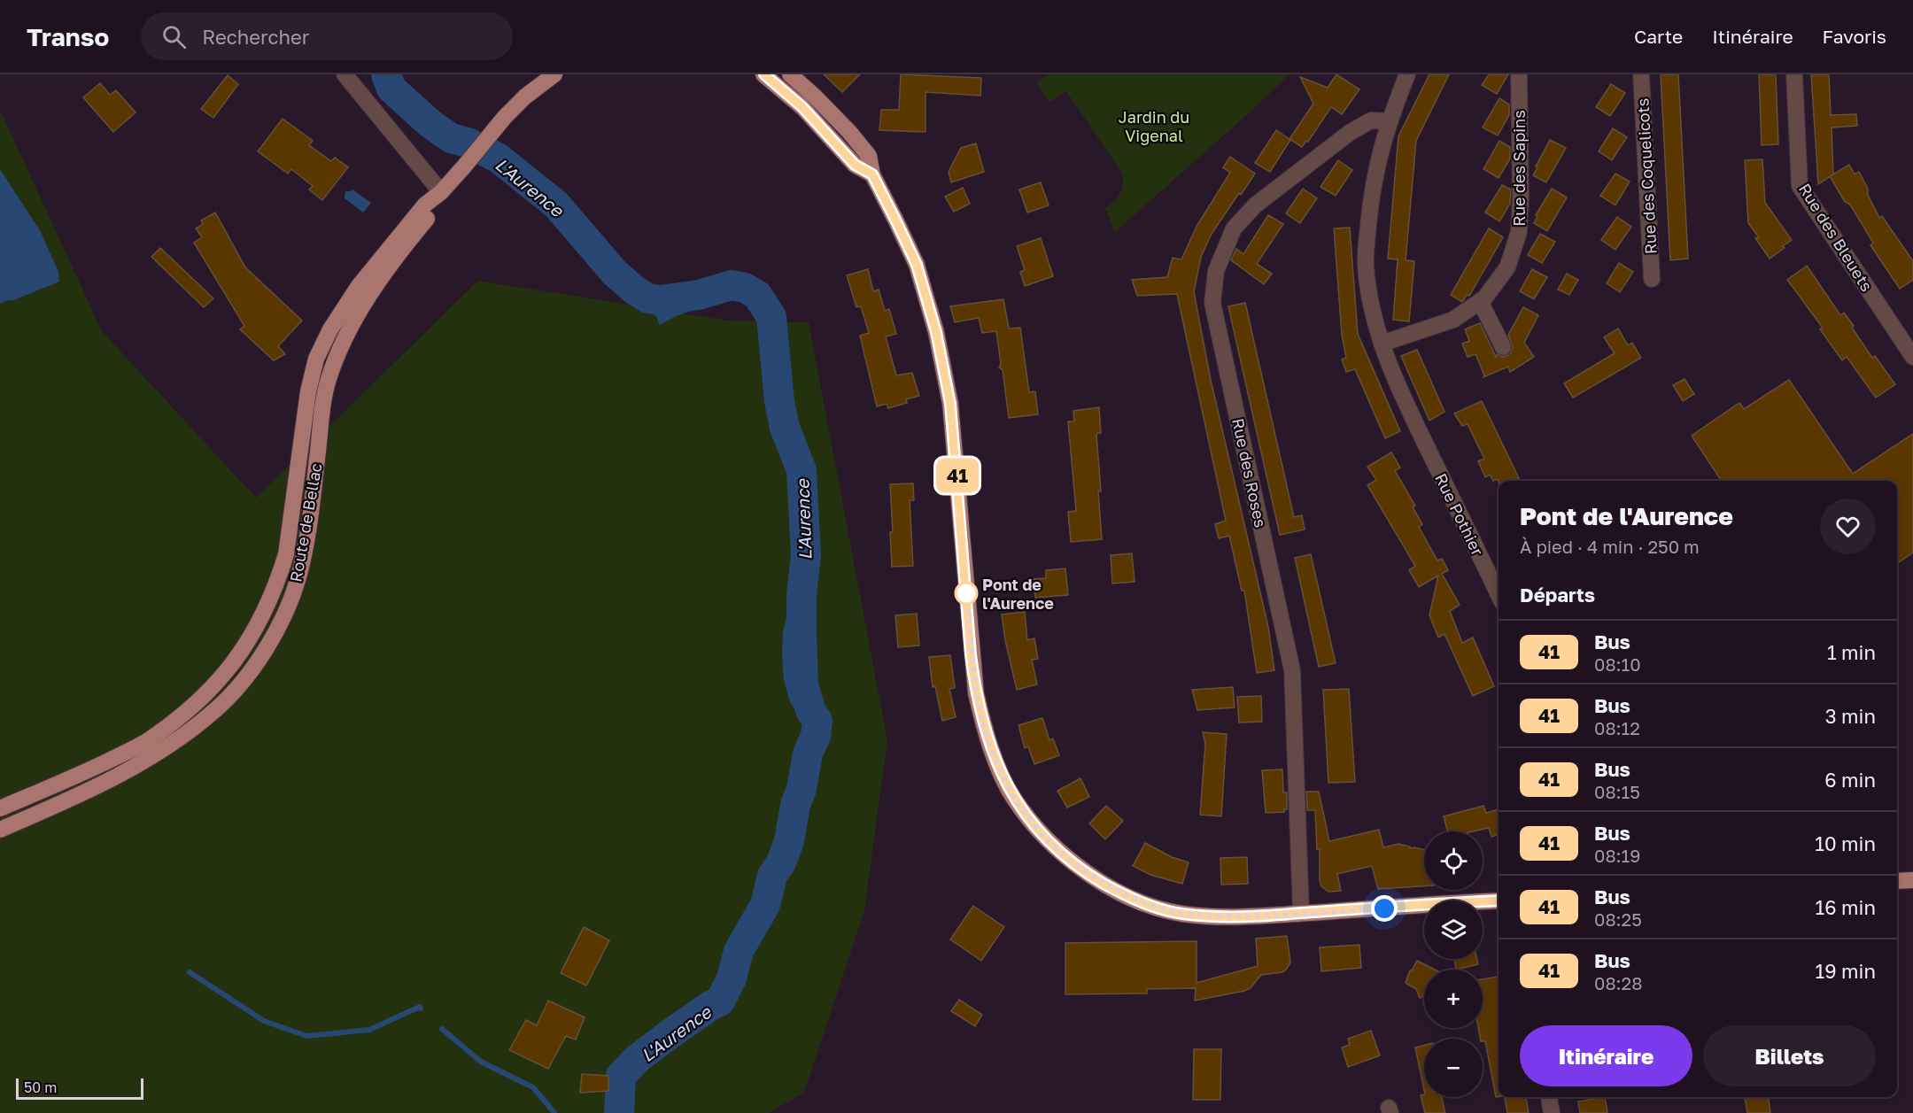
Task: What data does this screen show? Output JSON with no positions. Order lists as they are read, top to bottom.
{
  "streets": {
    "main road": ["Route de Bellac"],
    "street": [
      "Rue des Sapins",
      "Rue des Coquelicots",
      "Rue des Bleuets",
      "Rue des Roses",
      "Rue Pothier"
    ]
  },
  "crossings": [
    ["Rue des Sapins", "Rue Pothier"],
    ["Rue des Roses", "Rue Pothier"]
  ],
  "water": ["L'Aurence"],
  "parks": ["Jardin du Vigenal"],
  "places": ["Pont de l'Aurence"],
  "lines": ["bus line 41"],
  "scale_bar": "50 m",
  "page": {
    "header": "Transo",
    "search": "Rechercher",
    "nav": ["Carte", "Itinéraire", "Favoris"],
    "on_map": "41",
    "heading": [
      ["Pont de l'Aurence", "À pied · 4 min · 250 m"],
      "Départs"
    ],
    "list": [
      {
        "mark": "41",
        "name": "Bus",
        "note": "08:10",
        "value": "1 min"
      },
      {
        "mark": "41",
        "name": "Bus",
        "note": "08:12",
        "value": "3 min"
      },
      {
        "mark": "41",
        "name": "Bus",
        "note": "08:15",
        "value": "6 min"
      },
      {
        "mark": "41",
        "name": "Bus",
        "note": "08:19",
        "value": "10 min"
      },
      {
        "mark": "41",
        "name": "Bus",
        "note": "08:25",
        "value": "16 min"
      },
      {
        "mark": "41",
        "name": "Bus",
        "note": "08:28",
        "value": "19 min"
      }
    ],
    "map_buttons": ["+", "−"],
    "buttons": ["Itinéraire", "Billets"],
    "scale": "50 m"
  }
}
